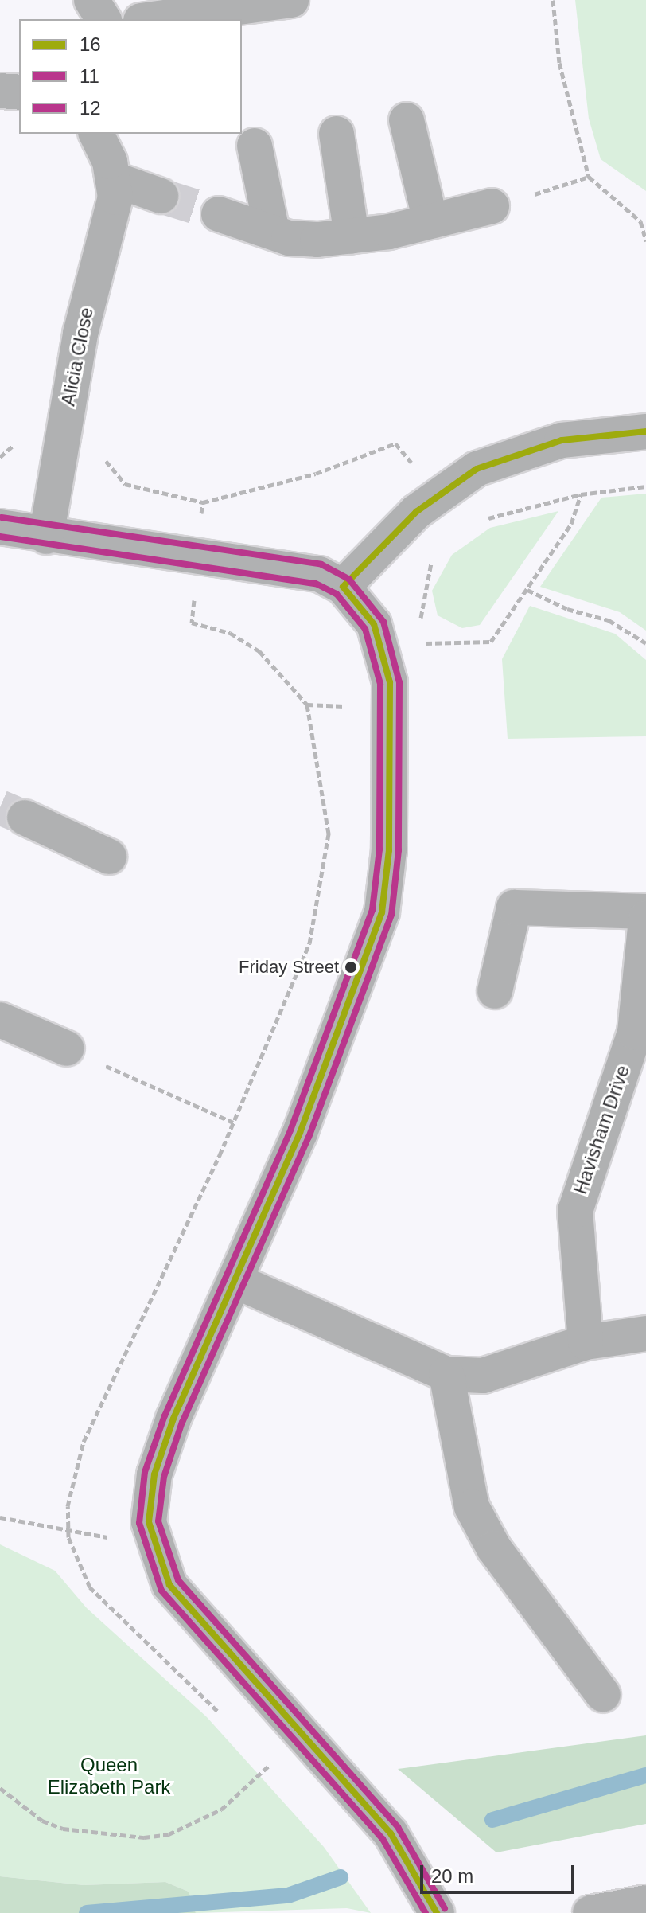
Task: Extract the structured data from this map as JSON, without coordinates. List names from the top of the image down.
{
  "streets": {
    "street": ["Alicia Close", "Havisham Drive"]
  },
  "parks": ["Queen Elizabeth Park"],
  "places": ["Friday Street"],
  "lines": ["transit line 16", "transit line 12", "transit line 11"],
  "legend": ["16", "11", "12"],
  "scale_bar": "20 m"
}
